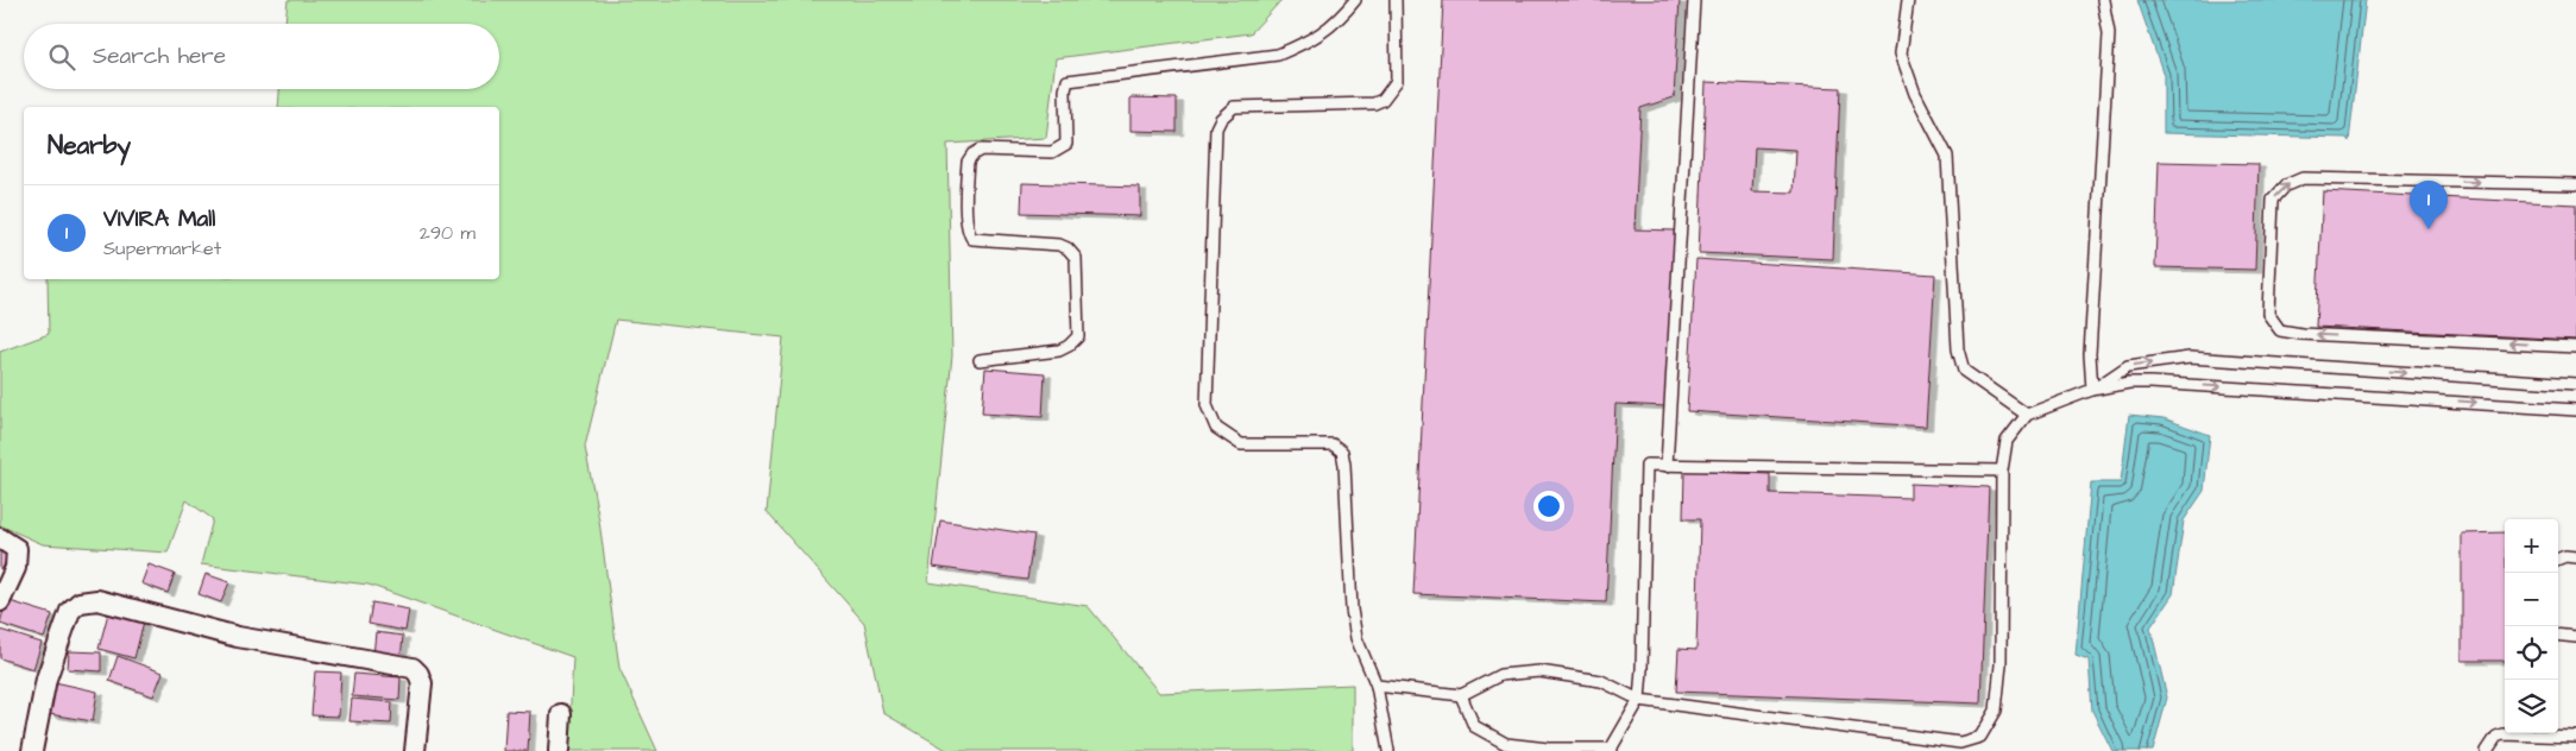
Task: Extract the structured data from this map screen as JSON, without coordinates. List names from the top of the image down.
{
  "page": {
    "search": "Search here",
    "heading": "Nearby",
    "pins": "1",
    "list": [
      {
        "mark": "1",
        "name": "VIVIRA Mall",
        "note": "Supermarket",
        "value": "290 m"
      }
    ],
    "map_buttons": ["+", "−"]
  }
}
